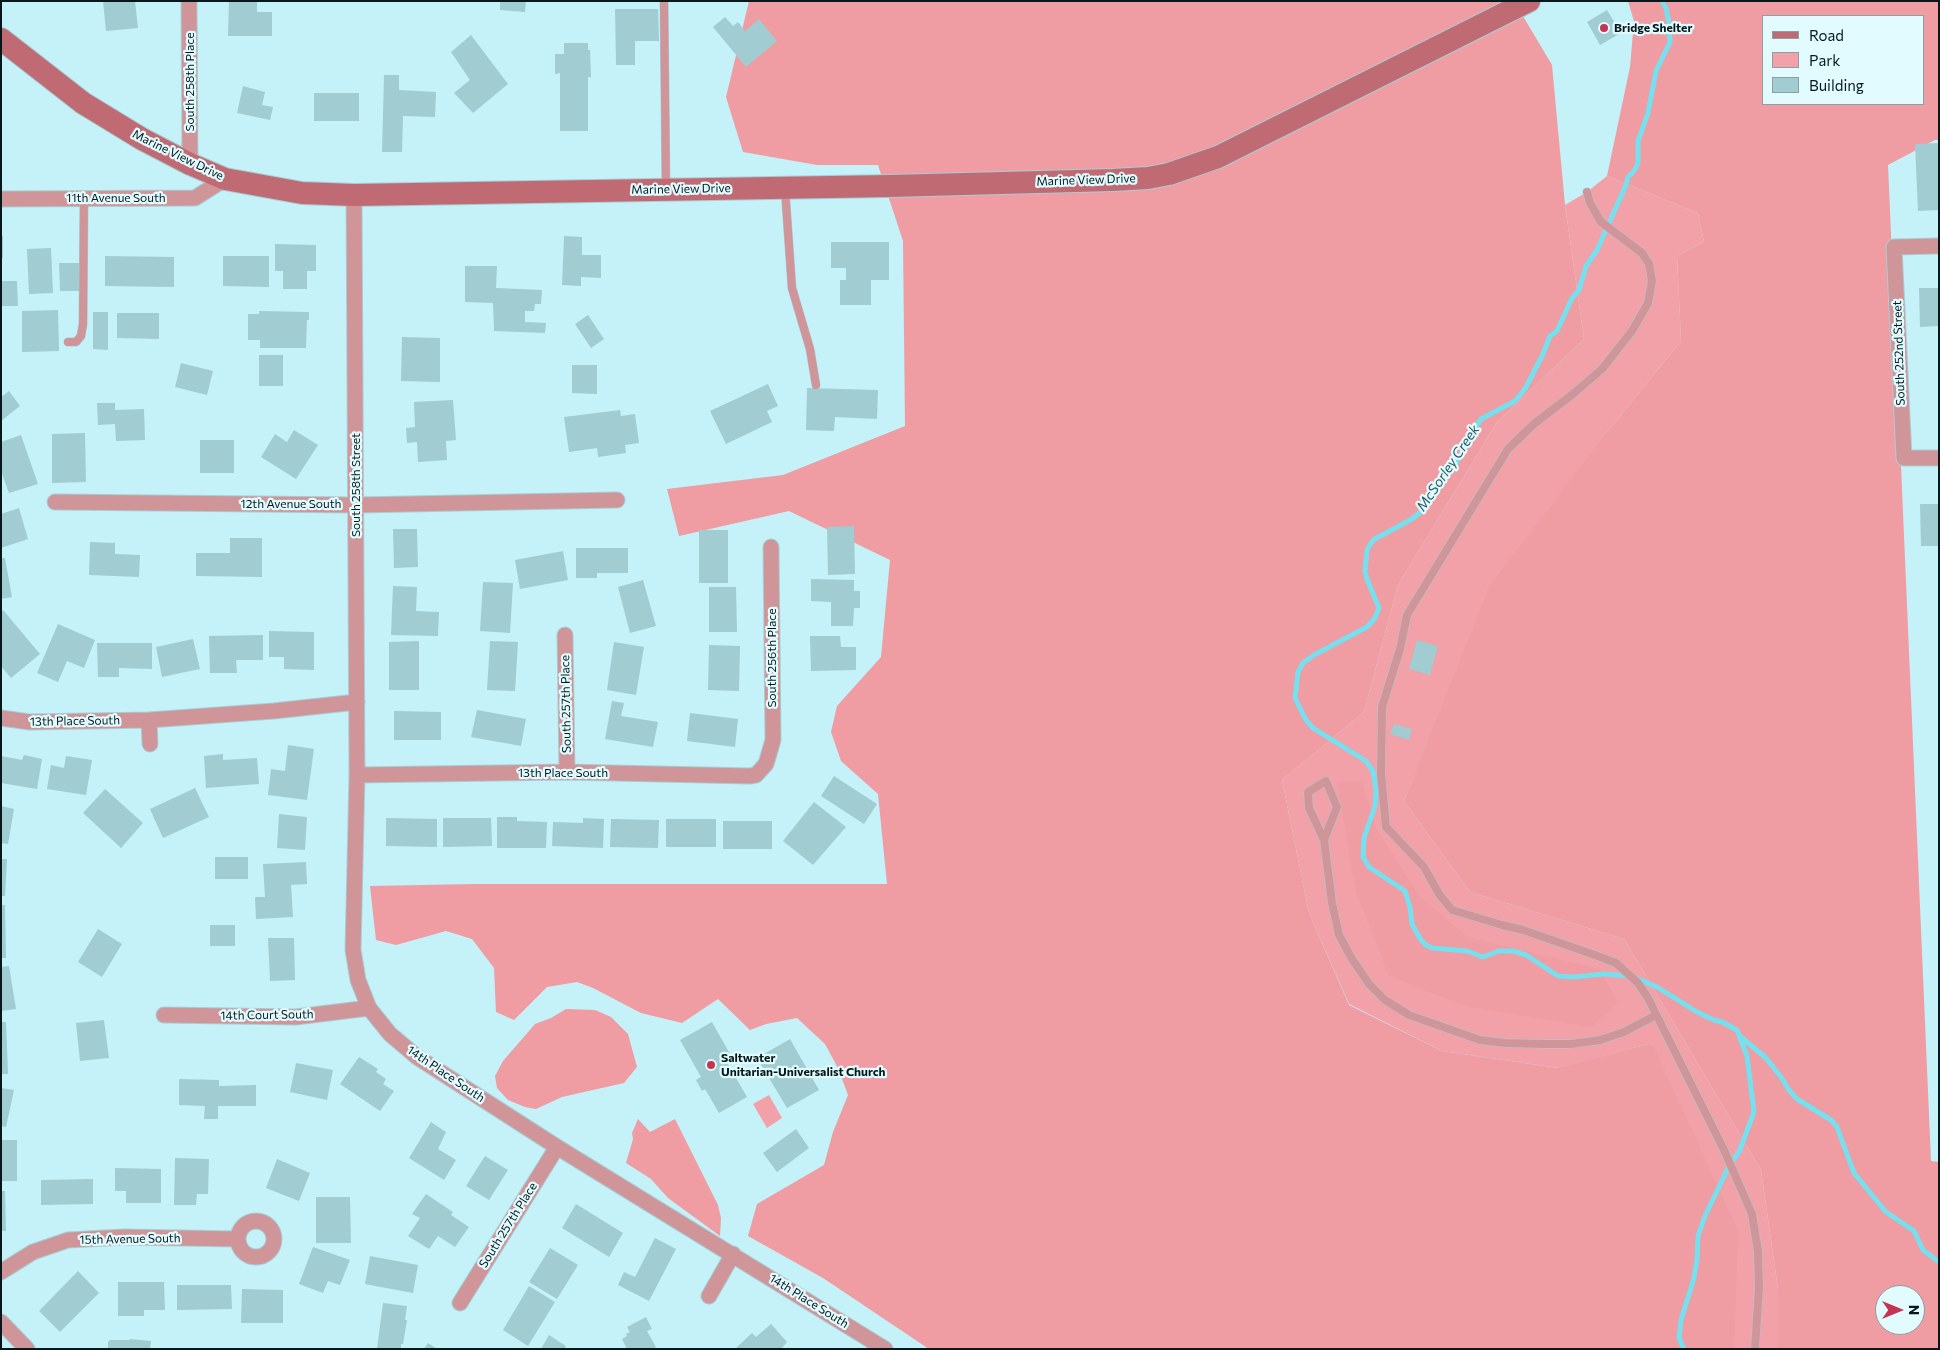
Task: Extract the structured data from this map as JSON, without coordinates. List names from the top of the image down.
{
  "streets": {
    "main road": ["Marine View Drive"],
    "street": [
      "South 258th Place",
      "11th Avenue South",
      "South 252nd Street",
      "South 258th Street",
      "12th Avenue South",
      "South 256th Place",
      "South 257th Place",
      "13th Place South",
      "14th Court South",
      "14th Place South",
      "15th Avenue South"
    ]
  },
  "crossings": [
    ["South 258th Place", "Marine View Drive"],
    ["Marine View Drive", "11th Avenue South"],
    ["Marine View Drive", "South 258th Street"],
    ["South 258th Street", "12th Avenue South"],
    ["South 258th Street", "13th Place South"],
    ["South 258th Street", "14th Place South"],
    ["South 256th Place", "13th Place South"],
    ["South 257th Place", "13th Place South"],
    ["South 257th Place", "14th Place South"],
    ["13th Place South", "14th Place South"],
    ["14th Court South", "14th Place South"]
  ],
  "water": ["McSorley Creek"],
  "places": ["Bridge Shelter", "Saltwater Unitarian-Universalist Church"],
  "legend": ["Road", "Park", "Building"],
  "north": "right"
}
